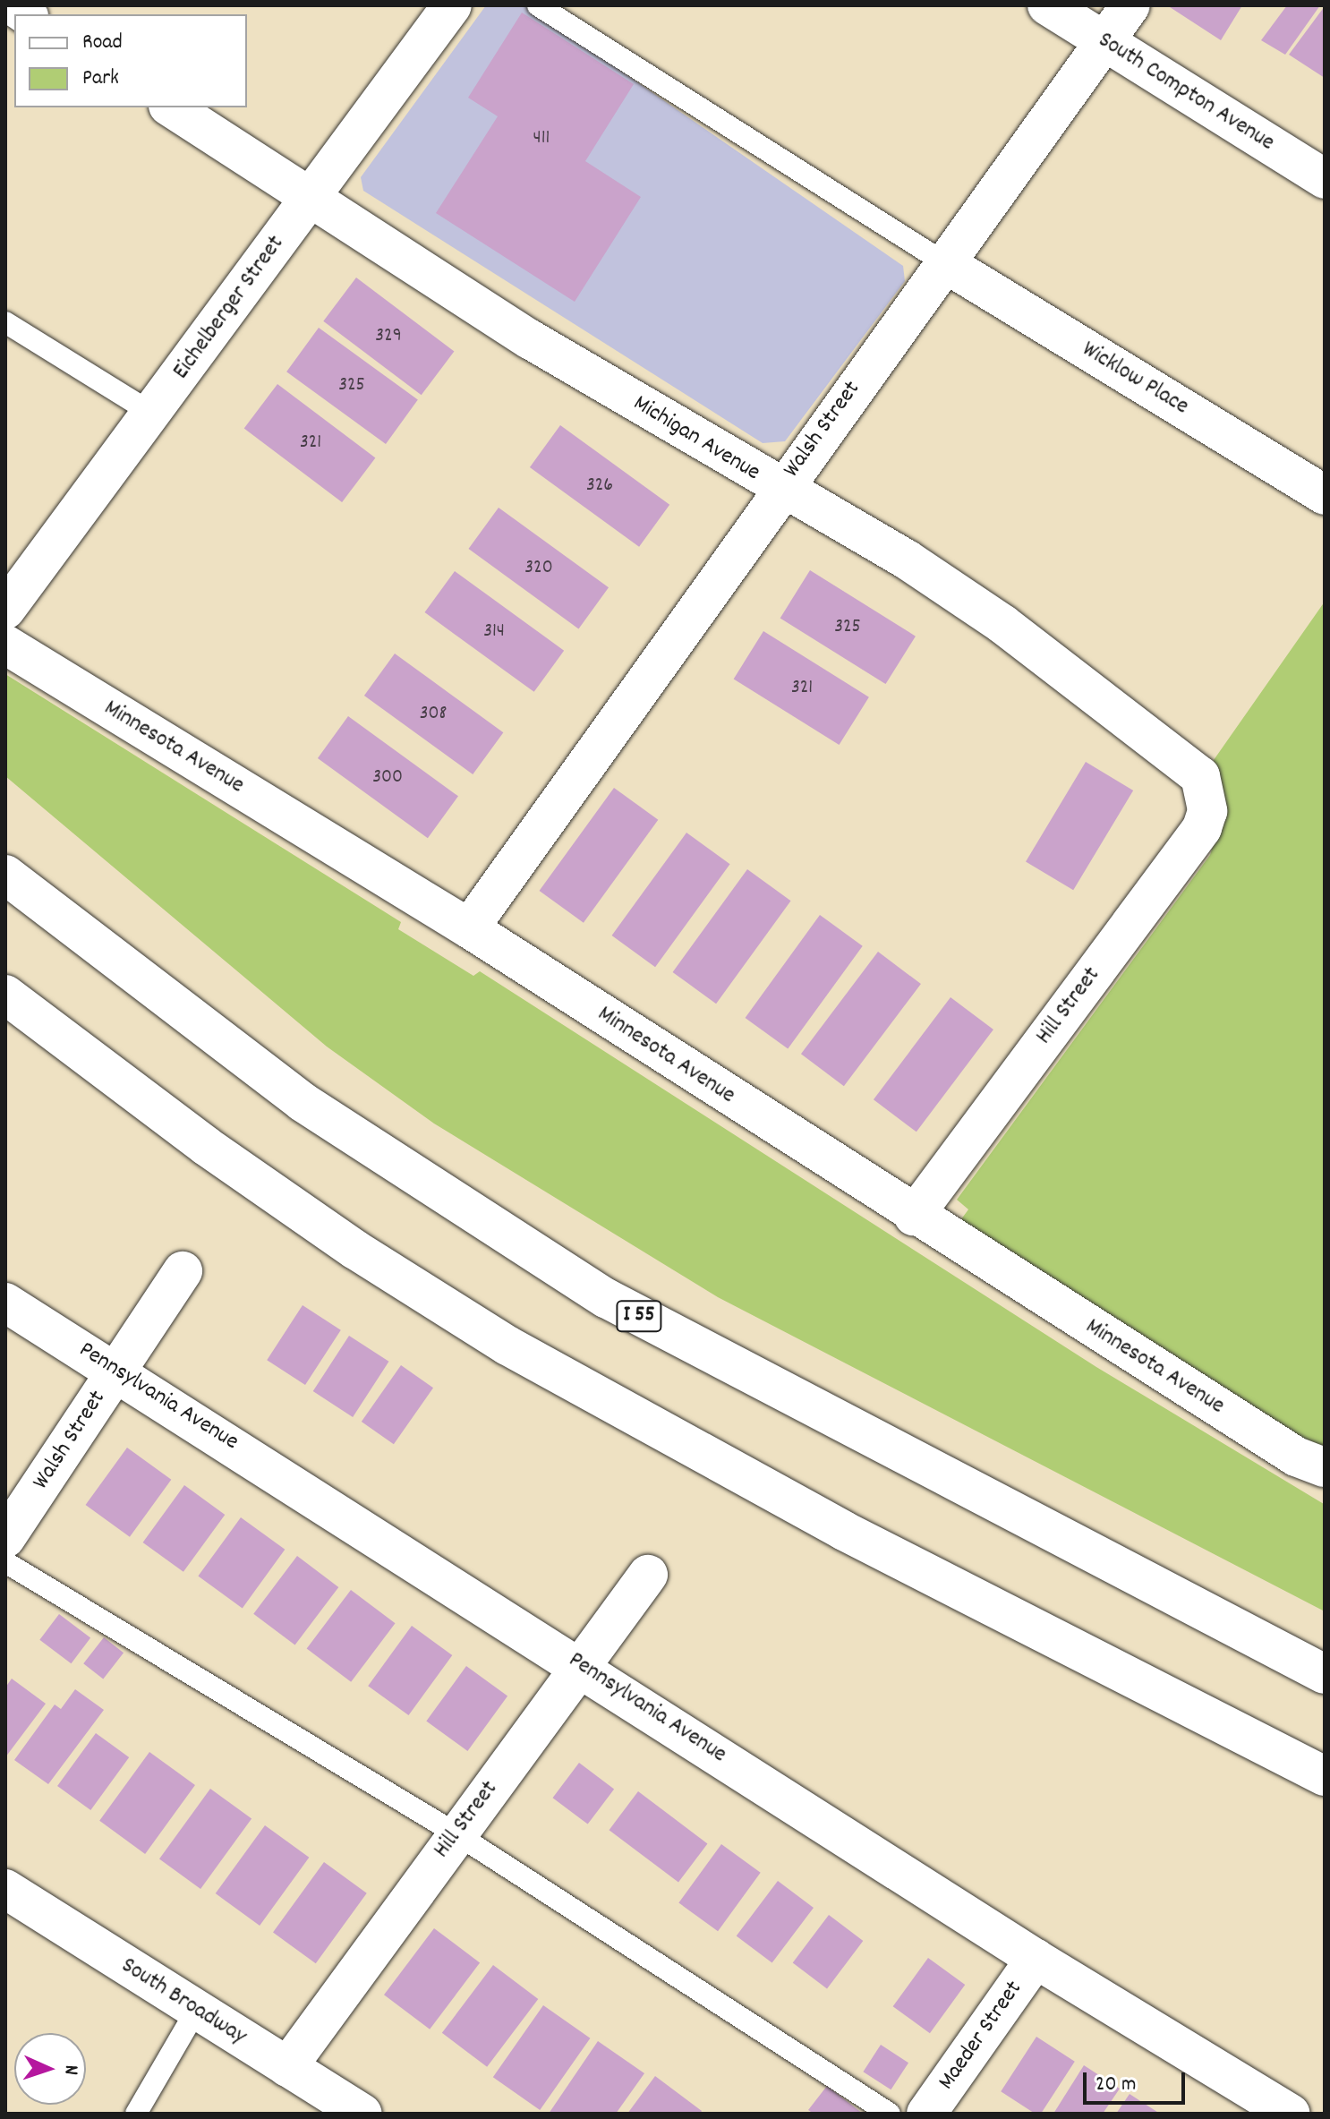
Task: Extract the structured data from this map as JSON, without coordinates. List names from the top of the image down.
{
  "streets": {
    "main road": [
      "South Compton Avenue",
      "Eichelberger Street",
      "Wicklow Place",
      "Walsh Street",
      "Michigan Avenue",
      "Minnesota Avenue",
      "Hill Street",
      "I 55",
      "Pennsylvania Avenue",
      "South Broadway",
      "Maeder Street"
    ]
  },
  "crossings": [
    ["South Compton Avenue", "Walsh Street"],
    ["Eichelberger Street", "Michigan Avenue"],
    ["Wicklow Place", "Walsh Street"],
    ["Walsh Street", "Michigan Avenue"],
    ["Walsh Street", "Minnesota Avenue"],
    ["Walsh Street", "Pennsylvania Avenue"],
    ["Michigan Avenue", "Hill Street"],
    ["Minnesota Avenue", "Hill Street"],
    ["Hill Street", "Pennsylvania Avenue"],
    ["Hill Street", "South Broadway"],
    ["Pennsylvania Avenue", "Maeder Street"]
  ],
  "house_numbers": [
    "411",
    "329",
    "325",
    "321",
    "326",
    "320",
    "325",
    "314",
    "321",
    "308",
    "300"
  ],
  "legend": ["Road", "Park"],
  "scale_bar": "20 m",
  "north": "right"
}
